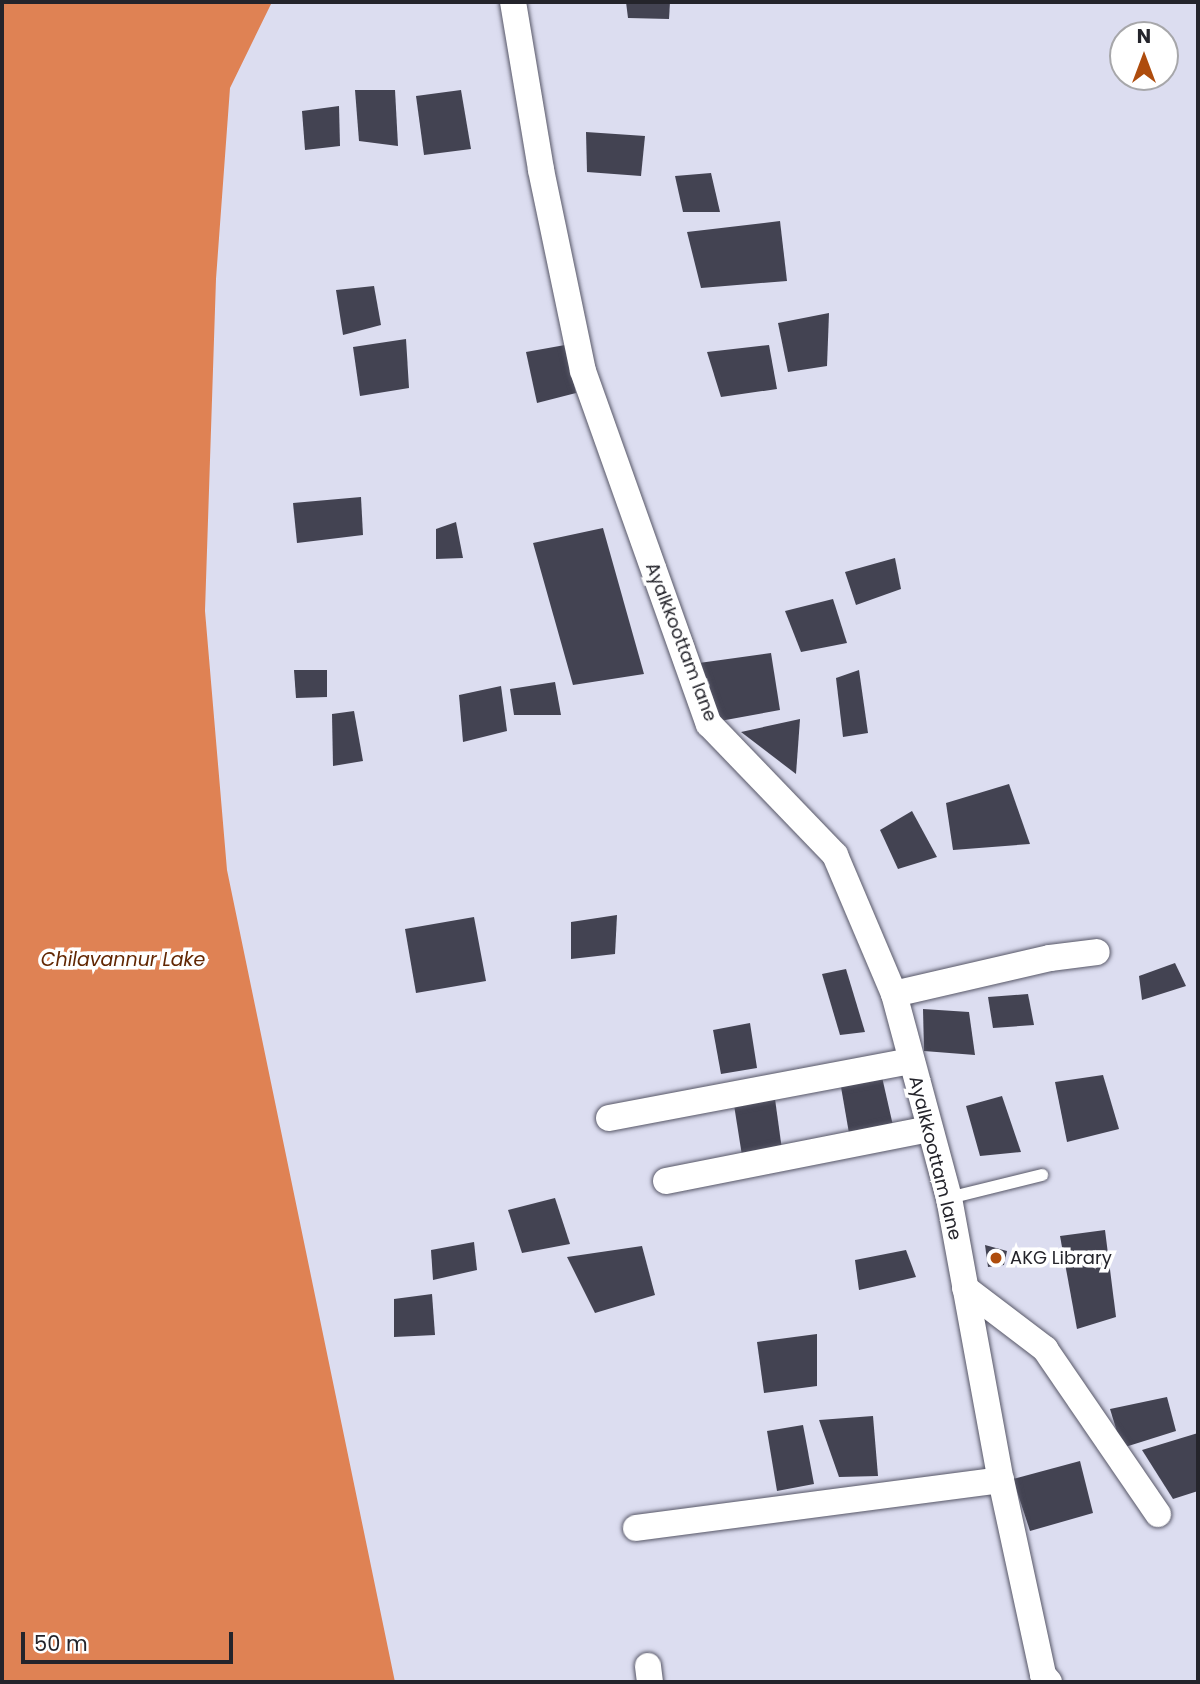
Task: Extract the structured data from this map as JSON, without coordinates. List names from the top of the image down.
{
  "streets": {
    "street": ["Ayalkkoottam lane"]
  },
  "water": ["Chilavannur Lake"],
  "places": ["AKG Library"],
  "scale_bar": "50 m",
  "north": "top"
}
